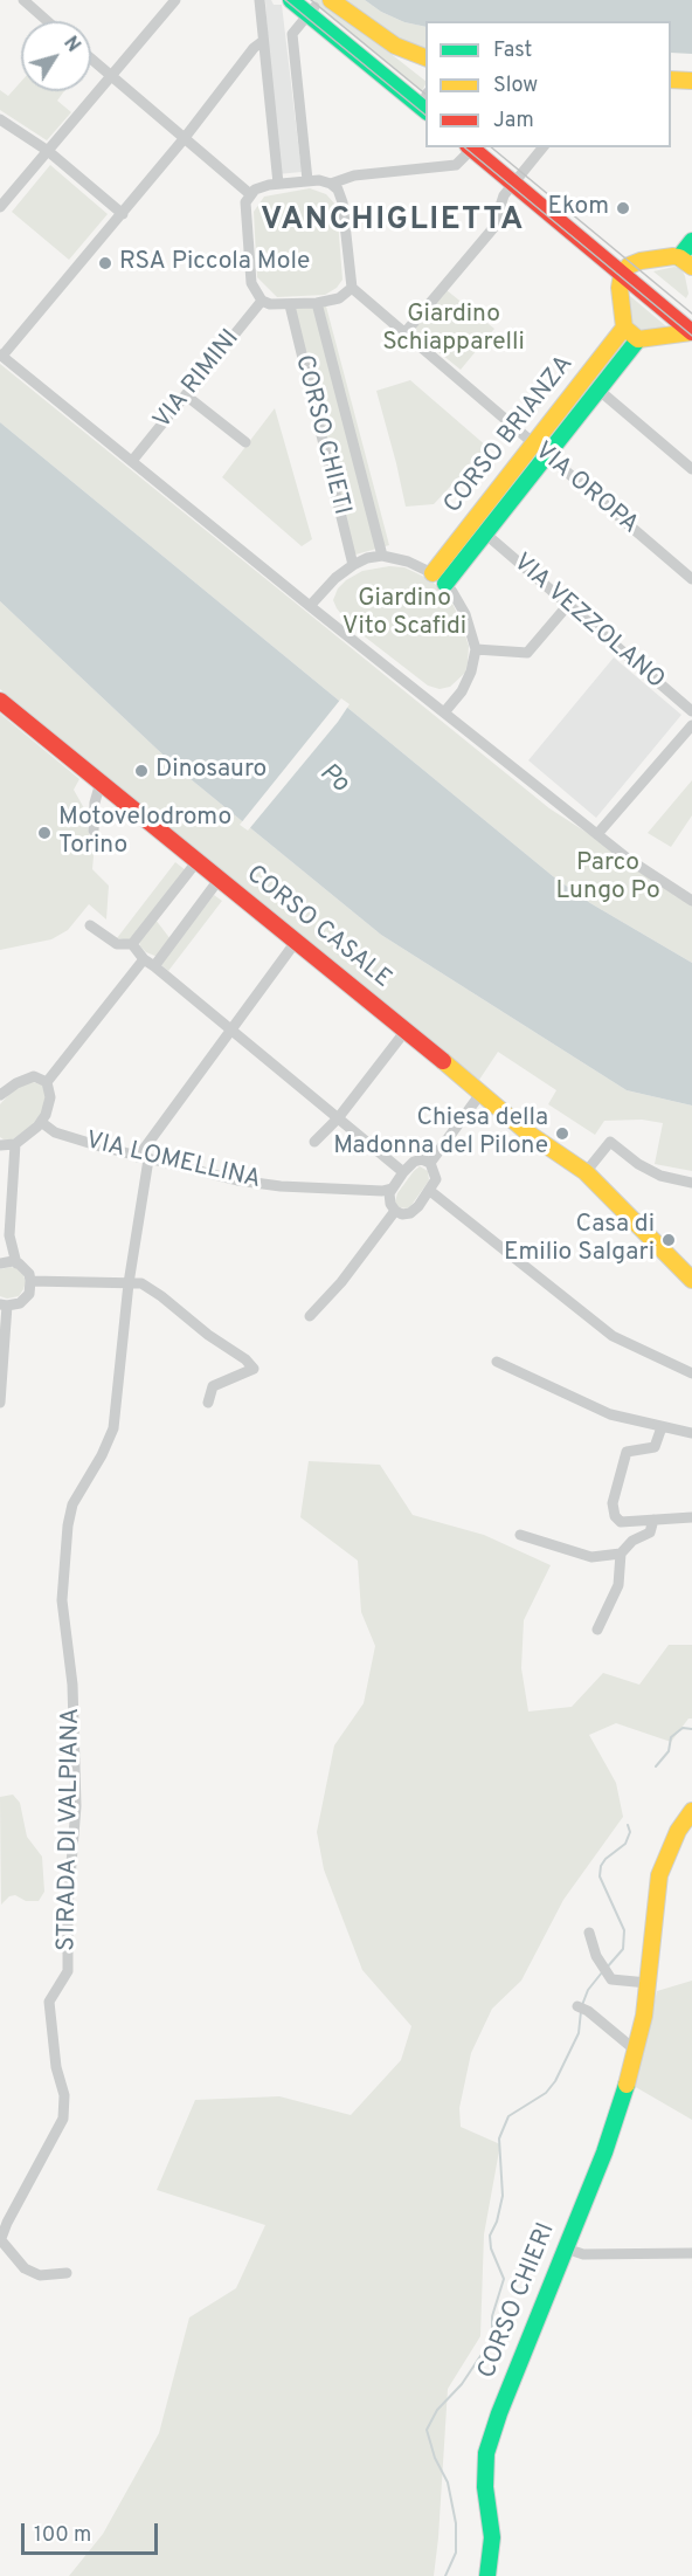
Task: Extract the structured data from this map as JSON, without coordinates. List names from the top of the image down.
{
  "streets": {
    "main road": ["CORSO BRIANZA", "CORSO CASALE", "CORSO CHIERI"],
    "street": [
      "VIA RIMINI",
      "CORSO CHIETI",
      "VIA OROPA",
      "VIA VEZZOLANO",
      "VIA LOMELLINA",
      "STRADA DI VALPIANA"
    ]
  },
  "crossings": [
    ["VIA RIMINI", "CORSO CHIETI"],
    ["VIA RIMINI", "VIA OROPA"],
    ["CORSO CHIETI", "VIA OROPA"],
    ["CORSO BRIANZA", "VIA OROPA"],
    ["CORSO BRIANZA", "VIA VEZZOLANO"],
    ["VIA LOMELLINA", "STRADA DI VALPIANA"]
  ],
  "districts": ["VANCHIGLIETTA"],
  "water": ["Po"],
  "parks": ["Giardino Schiapparelli", "Giardino Vito Scafidi", "Parco Lungo Po"],
  "places": [
    "Ekom",
    "RSA Piccola Mole",
    "Dinosauro",
    "Motovelodromo Torino",
    "Chiesa della Madonna del Pilone",
    "Casa di Emilio Salgari"
  ],
  "legend": ["Fast", "Slow", "Jam"],
  "scale_bar": "100 m",
  "north": "top right"
}
